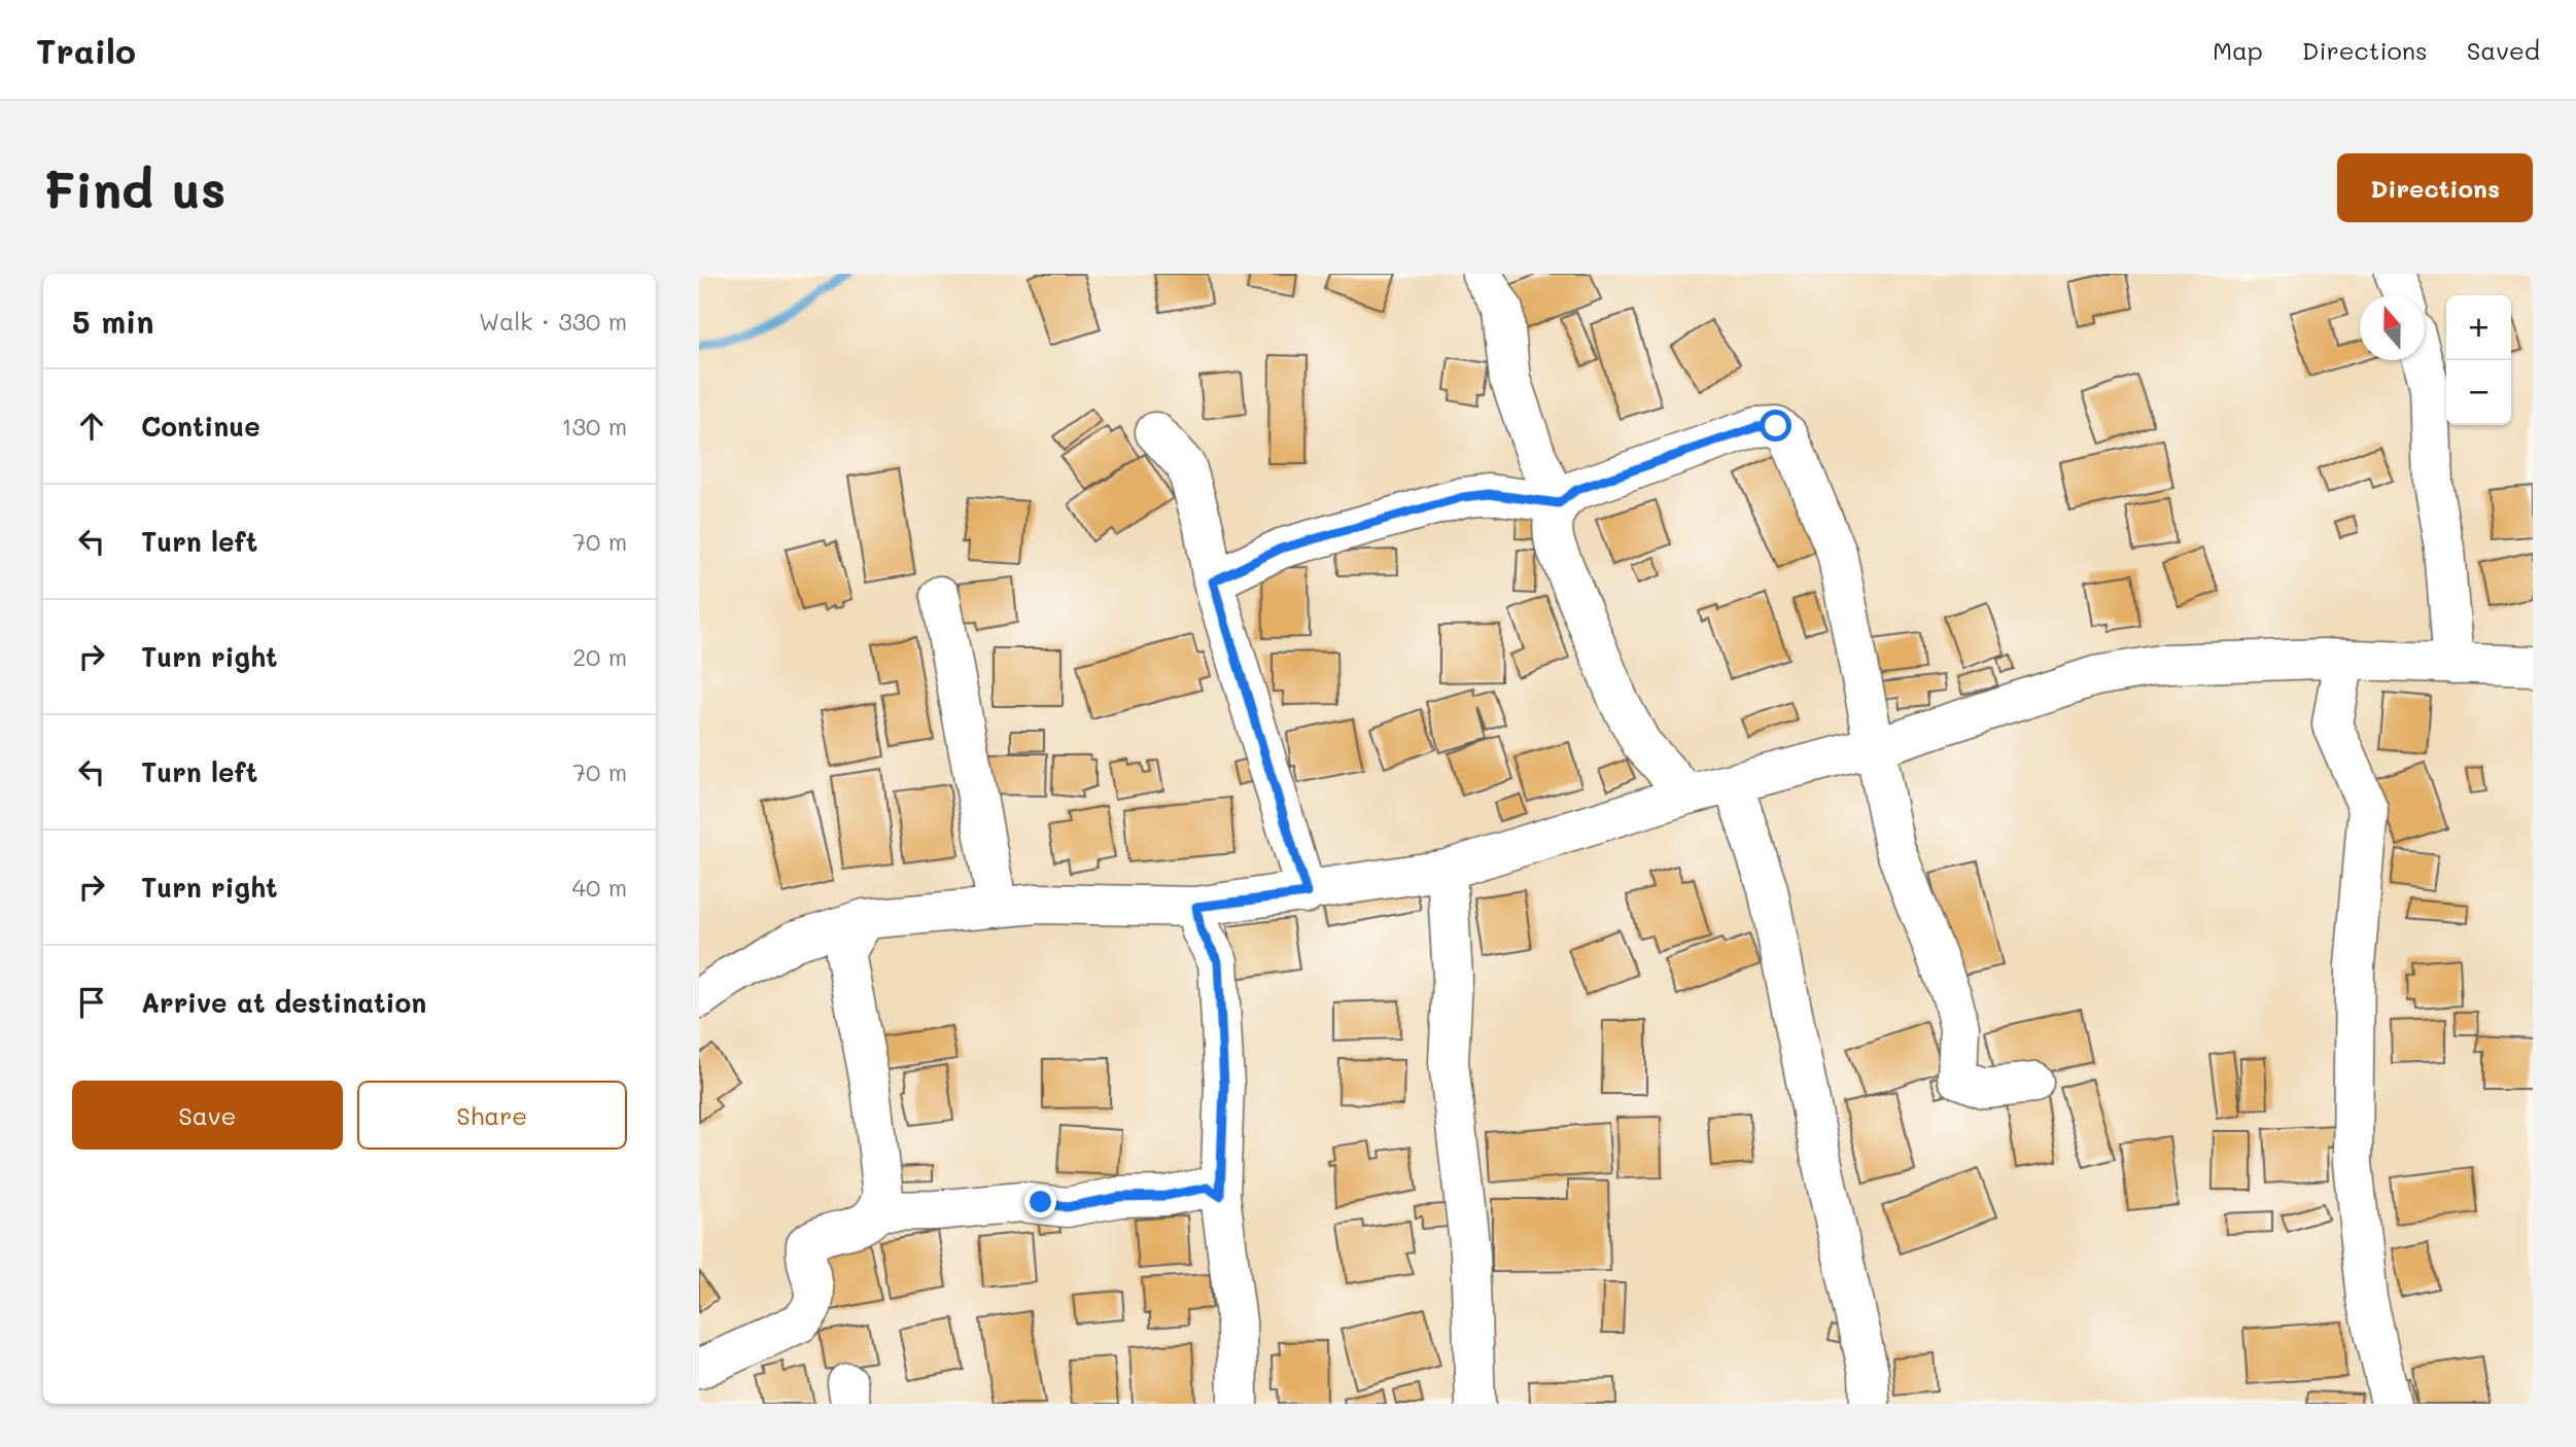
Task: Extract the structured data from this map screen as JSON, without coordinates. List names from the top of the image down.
{
  "north": "top",
  "page": {
    "header": "Trailo",
    "nav": ["Map", "Directions", "Saved"],
    "buttons": [
      "Directions",
      ["Save", "Share"]
    ],
    "title": "Find us",
    "heading": ["5 min", "Walk · 330 m"],
    "map_buttons": ["+", "−"],
    "list": [
      ["Continue", "130 m"],
      ["Turn left", "70 m"],
      ["Turn right", "20 m"],
      ["Turn left", "70 m"],
      ["Turn right", "40 m"],
      "Arrive at destination"
    ]
  }
}
